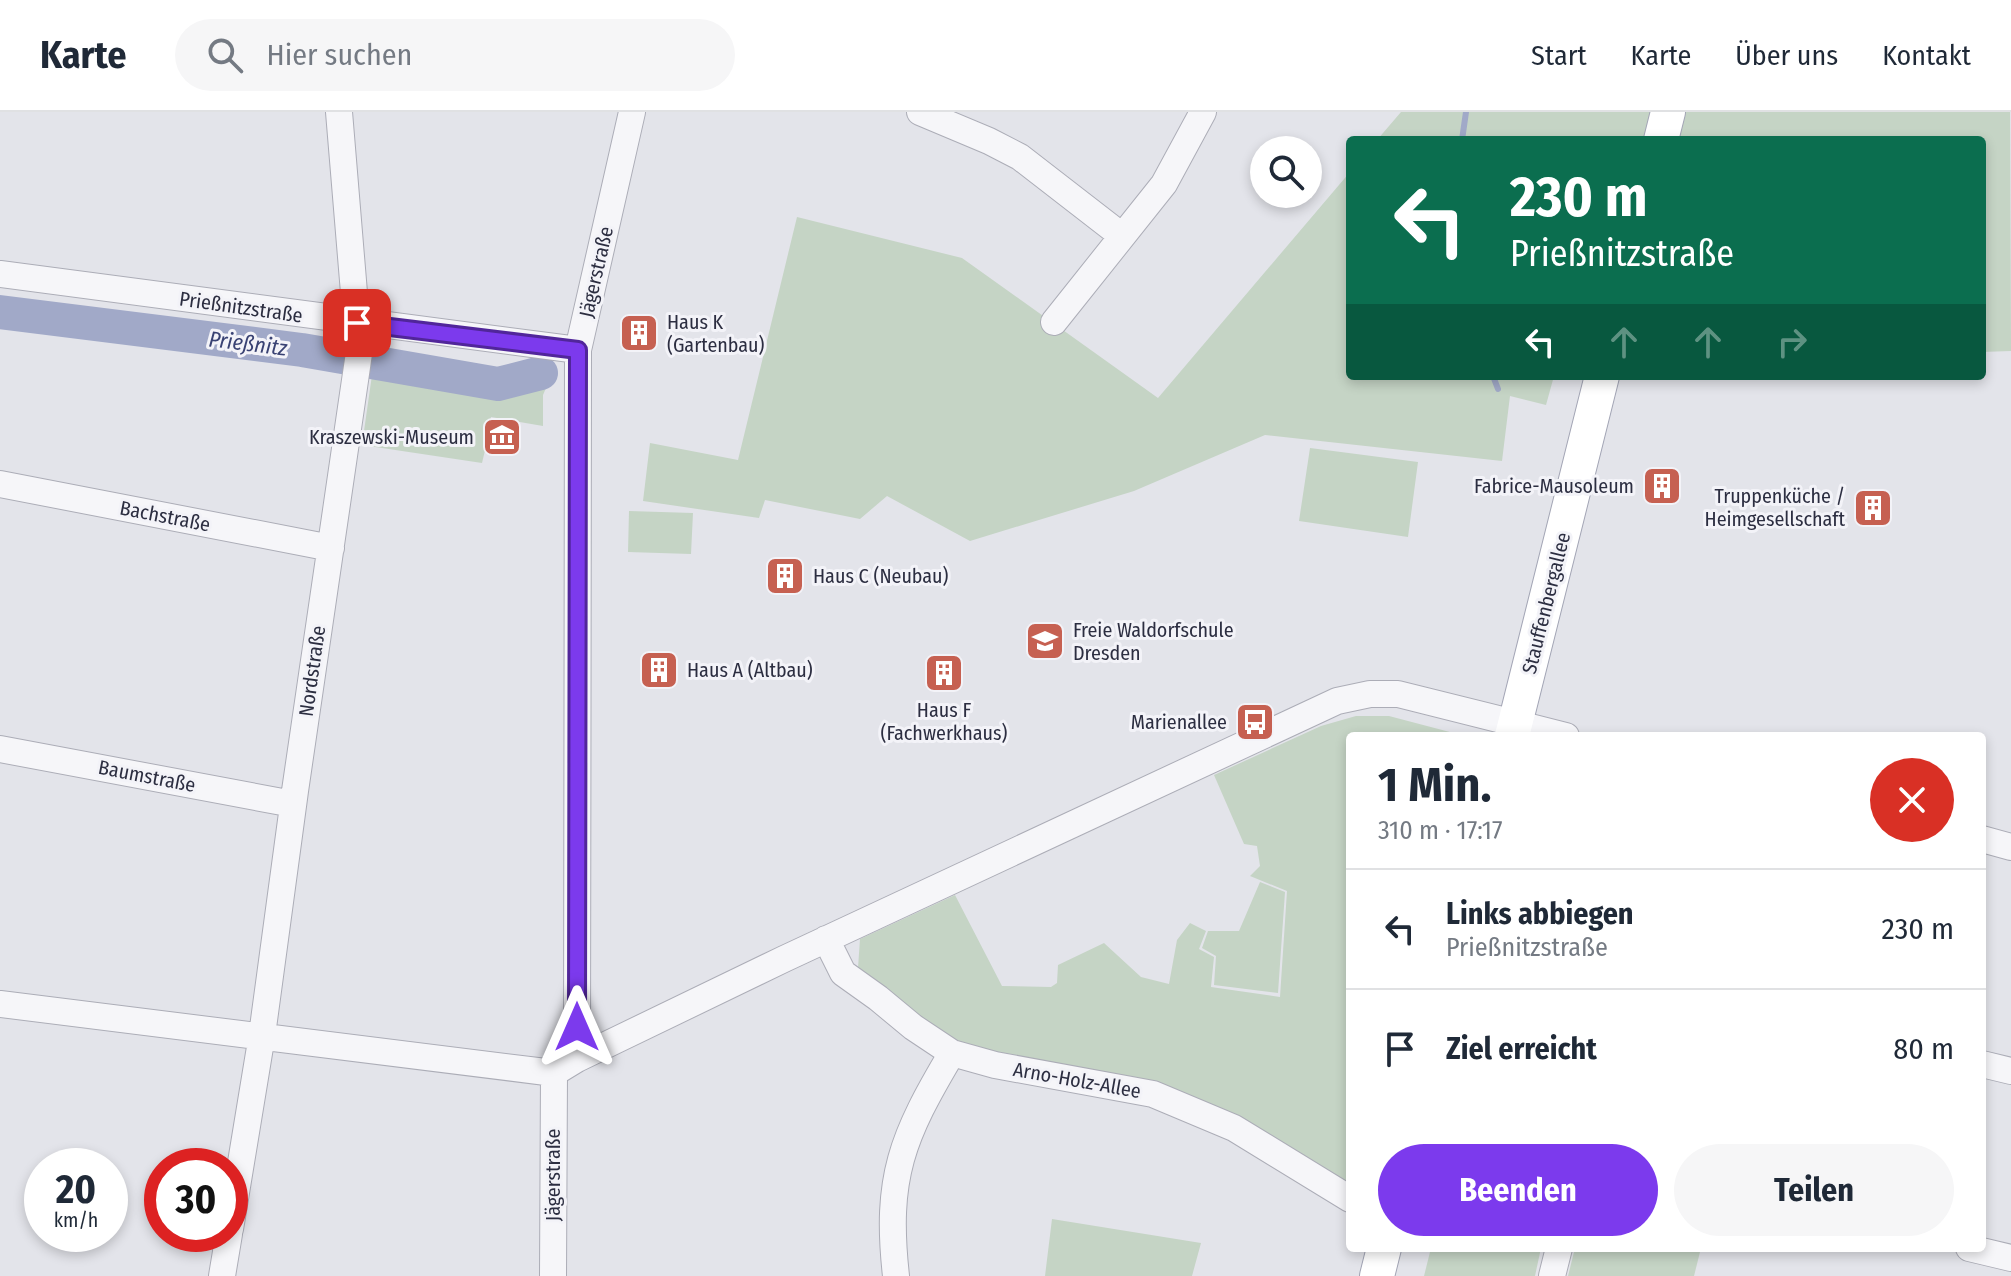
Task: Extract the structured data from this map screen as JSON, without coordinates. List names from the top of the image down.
{
  "streets": {
    "main road": ["Stauffenbergallee"],
    "street": [
      "Jägerstraße",
      "Prießnitzstraße",
      "Bachstraße",
      "Nordstraße",
      "Baumstraße",
      "Arno-Holz-Allee"
    ]
  },
  "crossings": [
    ["Jägerstraße", "Prießnitzstraße"],
    ["Prießnitzstraße", "Nordstraße"],
    ["Bachstraße", "Nordstraße"],
    ["Nordstraße", "Baumstraße"]
  ],
  "water": ["Prießnitz"],
  "places": {
    "building": [
      "Haus K (Gartenbau)",
      "Fabrice-Mausoleum",
      "Truppenküche / Heimgesellschaft",
      "Haus C (Neubau)",
      "Haus A (Altbau)",
      "Haus F (Fachwerkhaus)"
    ],
    "museum": ["Kraszewski-Museum"],
    "school or university": ["Freie Waldorfschule Dresden"],
    "bus stop": ["Marienallee"]
  },
  "page": {
    "header": "Karte",
    "search": "Hier suchen",
    "nav": [
      "Start",
      "Karte",
      "Über uns",
      "Kontakt"
    ],
    "turn": ["230 m", "Prießnitzstraße"],
    "heading": ["1 Min.", "310 m · 17:17"],
    "list": [
      {
        "name": "Links abbiegen",
        "note": "Prießnitzstraße",
        "value": "230 m"
      },
      {
        "name": "Ziel erreicht",
        "value": "80 m"
      }
    ],
    "buttons": ["Beenden", "Teilen"],
    "speed": "20 km/h",
    "limit": "30"
  }
}
